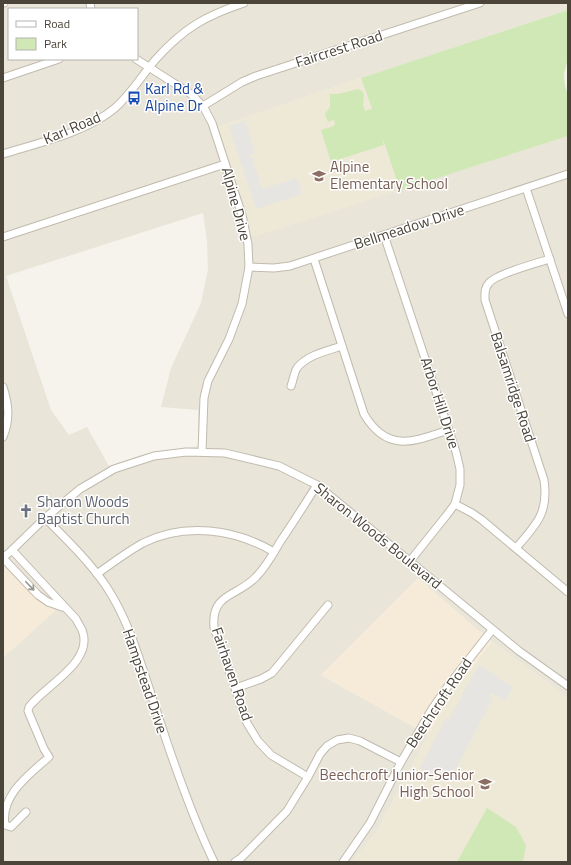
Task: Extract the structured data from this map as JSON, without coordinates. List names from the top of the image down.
{
  "streets": {
    "street": [
      "Faircrest Road",
      "Karl Road",
      "Alpine Drive",
      "Bellmeadow Drive",
      "Balsamridge Road",
      "Arbor Hill Drive",
      "Sharon Woods Boulevard",
      "Fairhaven Road",
      "Hampstead Drive",
      "Beechcroft Road"
    ]
  },
  "crossings": [
    ["Faircrest Road", "Alpine Drive"],
    ["Karl Road", "Alpine Drive"],
    ["Alpine Drive", "Bellmeadow Drive"],
    ["Alpine Drive", "Sharon Woods Boulevard"],
    ["Bellmeadow Drive", "Arbor Hill Drive"],
    ["Arbor Hill Drive", "Sharon Woods Boulevard"],
    ["Sharon Woods Boulevard", "Fairhaven Road"],
    ["Sharon Woods Boulevard", "Hampstead Drive"],
    ["Sharon Woods Boulevard", "Beechcroft Road"]
  ],
  "places": {
    "bus stop": ["Karl Rd & Alpine Dr"],
    "school or university": ["Alpine Elementary School", "Beechcroft Junior-Senior High School"],
    "church": ["Sharon Woods Baptist Church"]
  },
  "legend": ["Road", "Park"]
}
